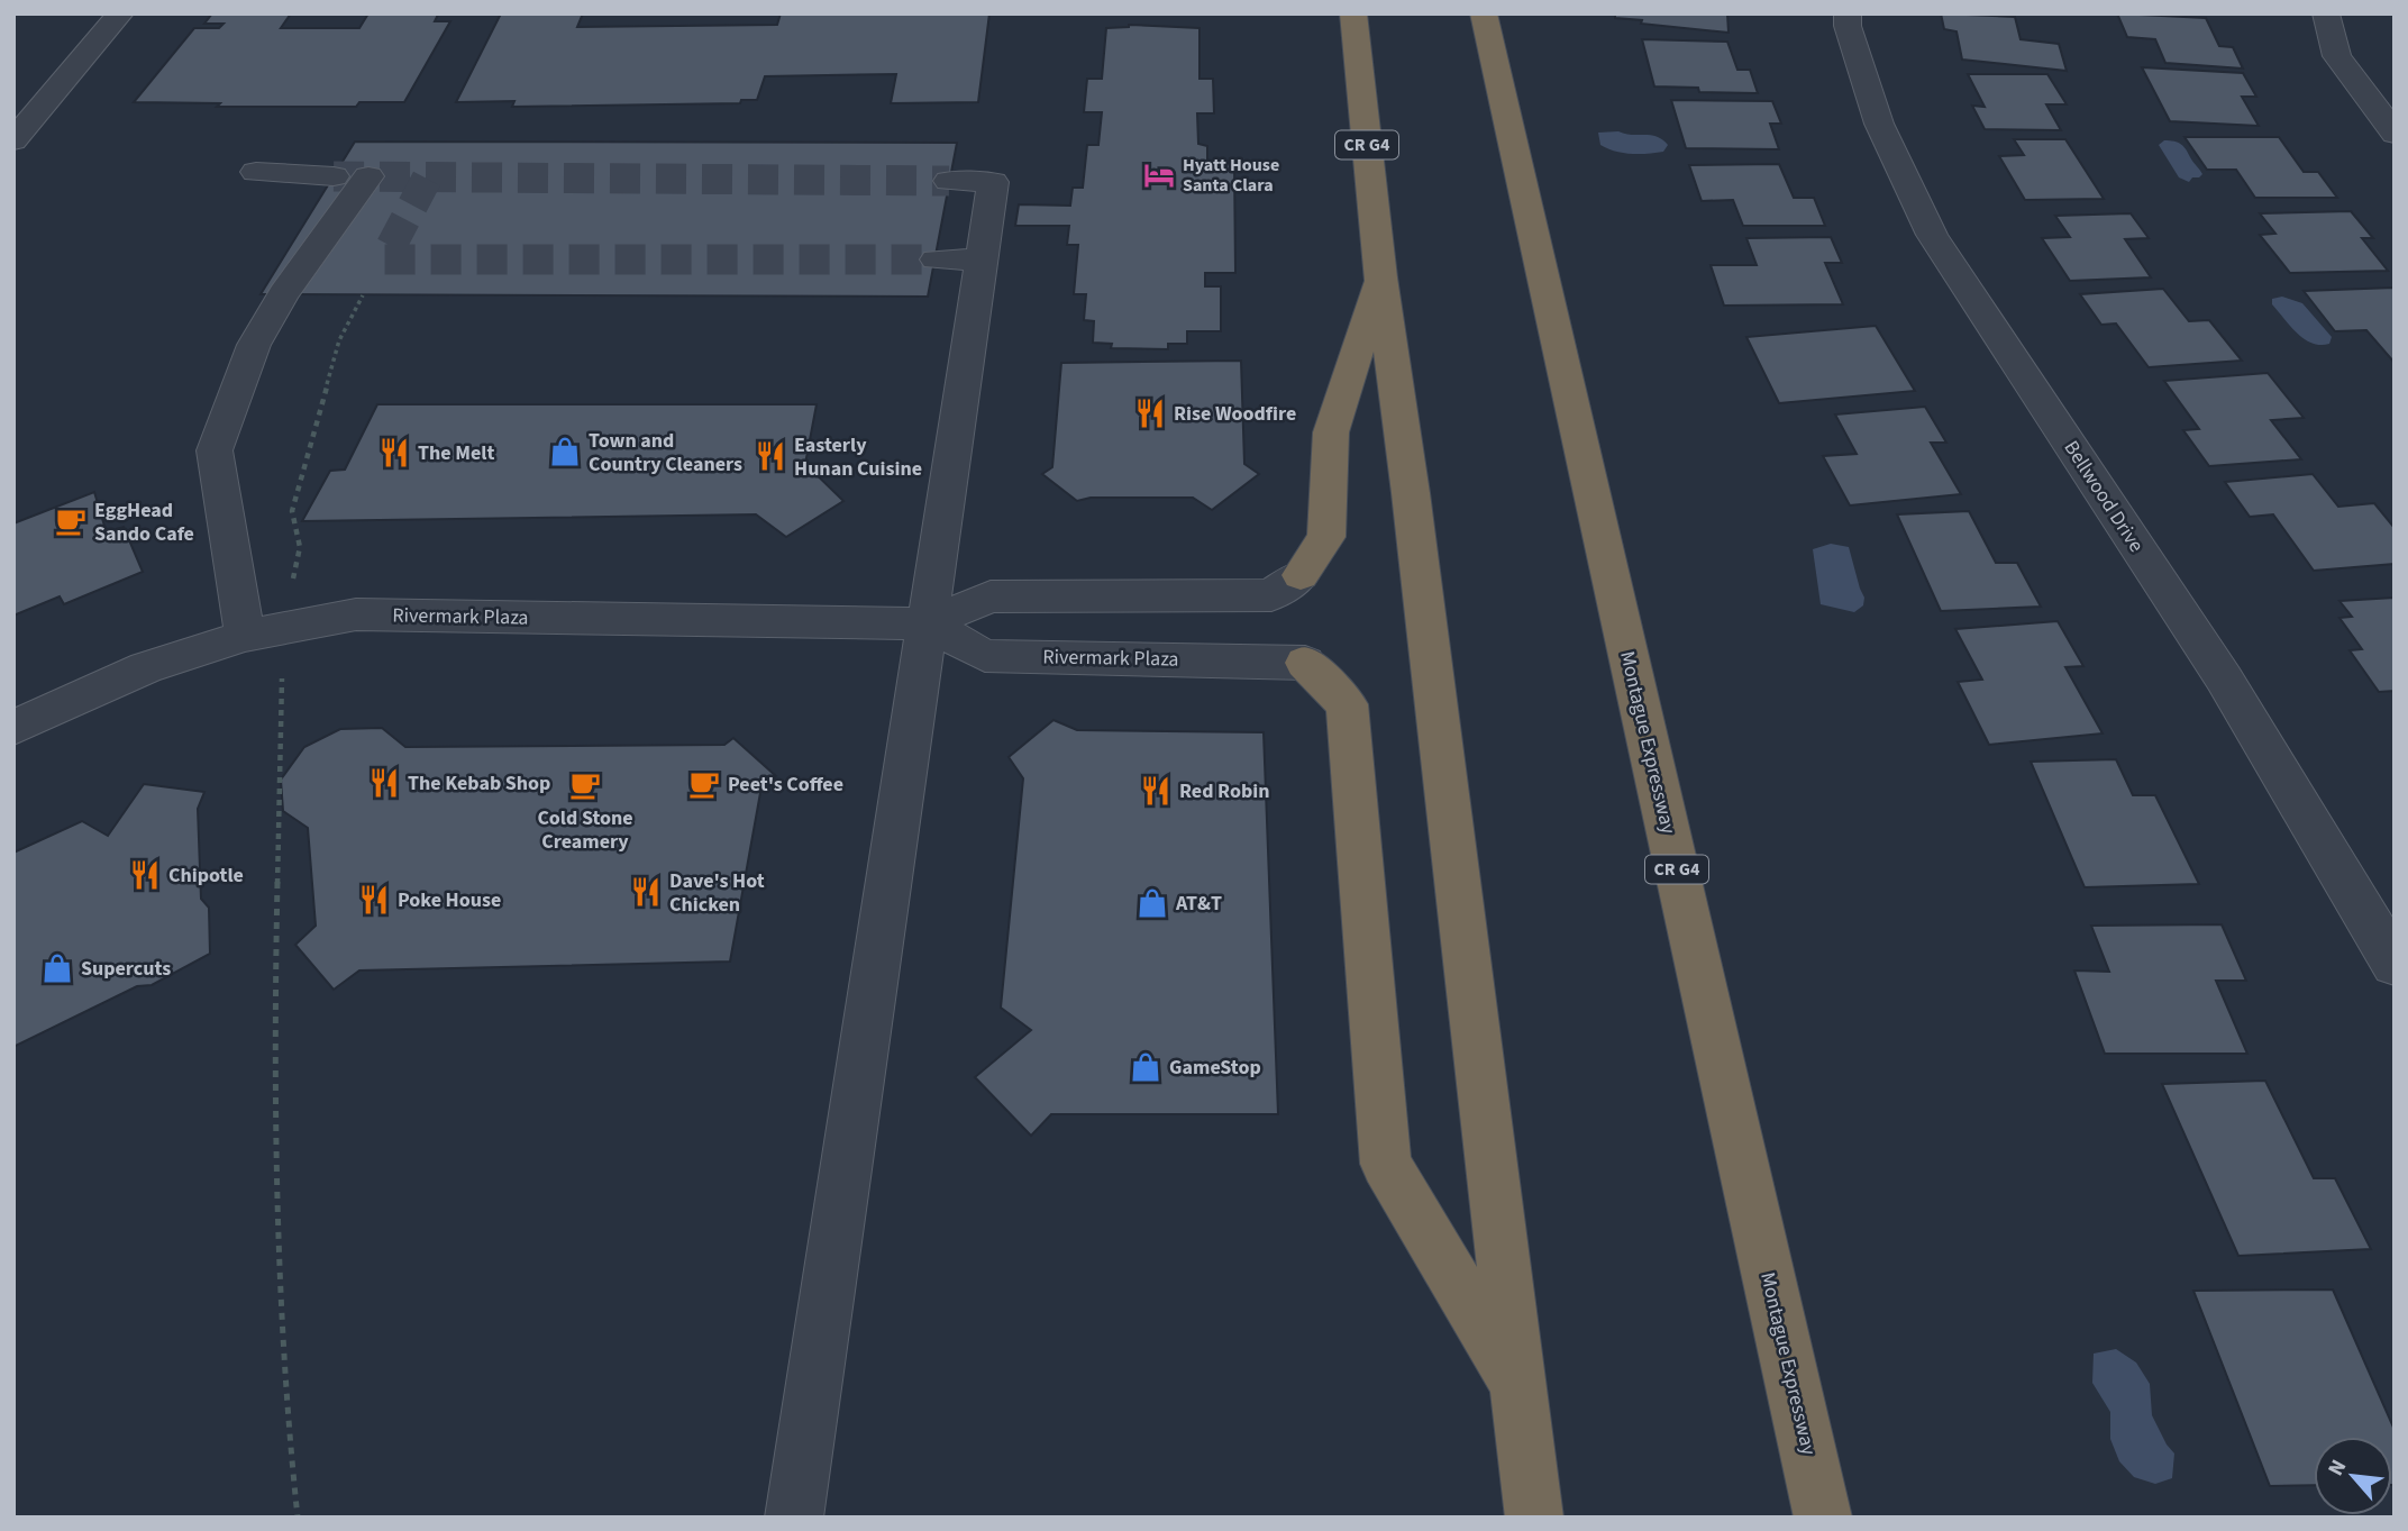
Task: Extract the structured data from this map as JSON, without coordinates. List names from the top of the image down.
{
  "streets": {
    "highway": ["CR G4", "Montague Expressway"],
    "street": ["Bellwood Drive", "Rivermark Plaza"]
  },
  "places": {
    "hotel": ["Hyatt House Santa Clara"],
    "restaurant": [
      "Rise Woodfire",
      "The Melt",
      "Easterly Hunan Cuisine",
      "The Kebab Shop",
      "Red Robin",
      "Chipotle",
      "Dave's Hot Chicken",
      "Poke House"
    ],
    "shop": [
      "Town and Country Cleaners",
      "AT&T",
      "Supercuts",
      "GameStop"
    ],
    "cafe": ["EggHead Sando Cafe", "Peet's Coffee", "Cold Stone Creamery"]
  },
  "north": "top left"
}
